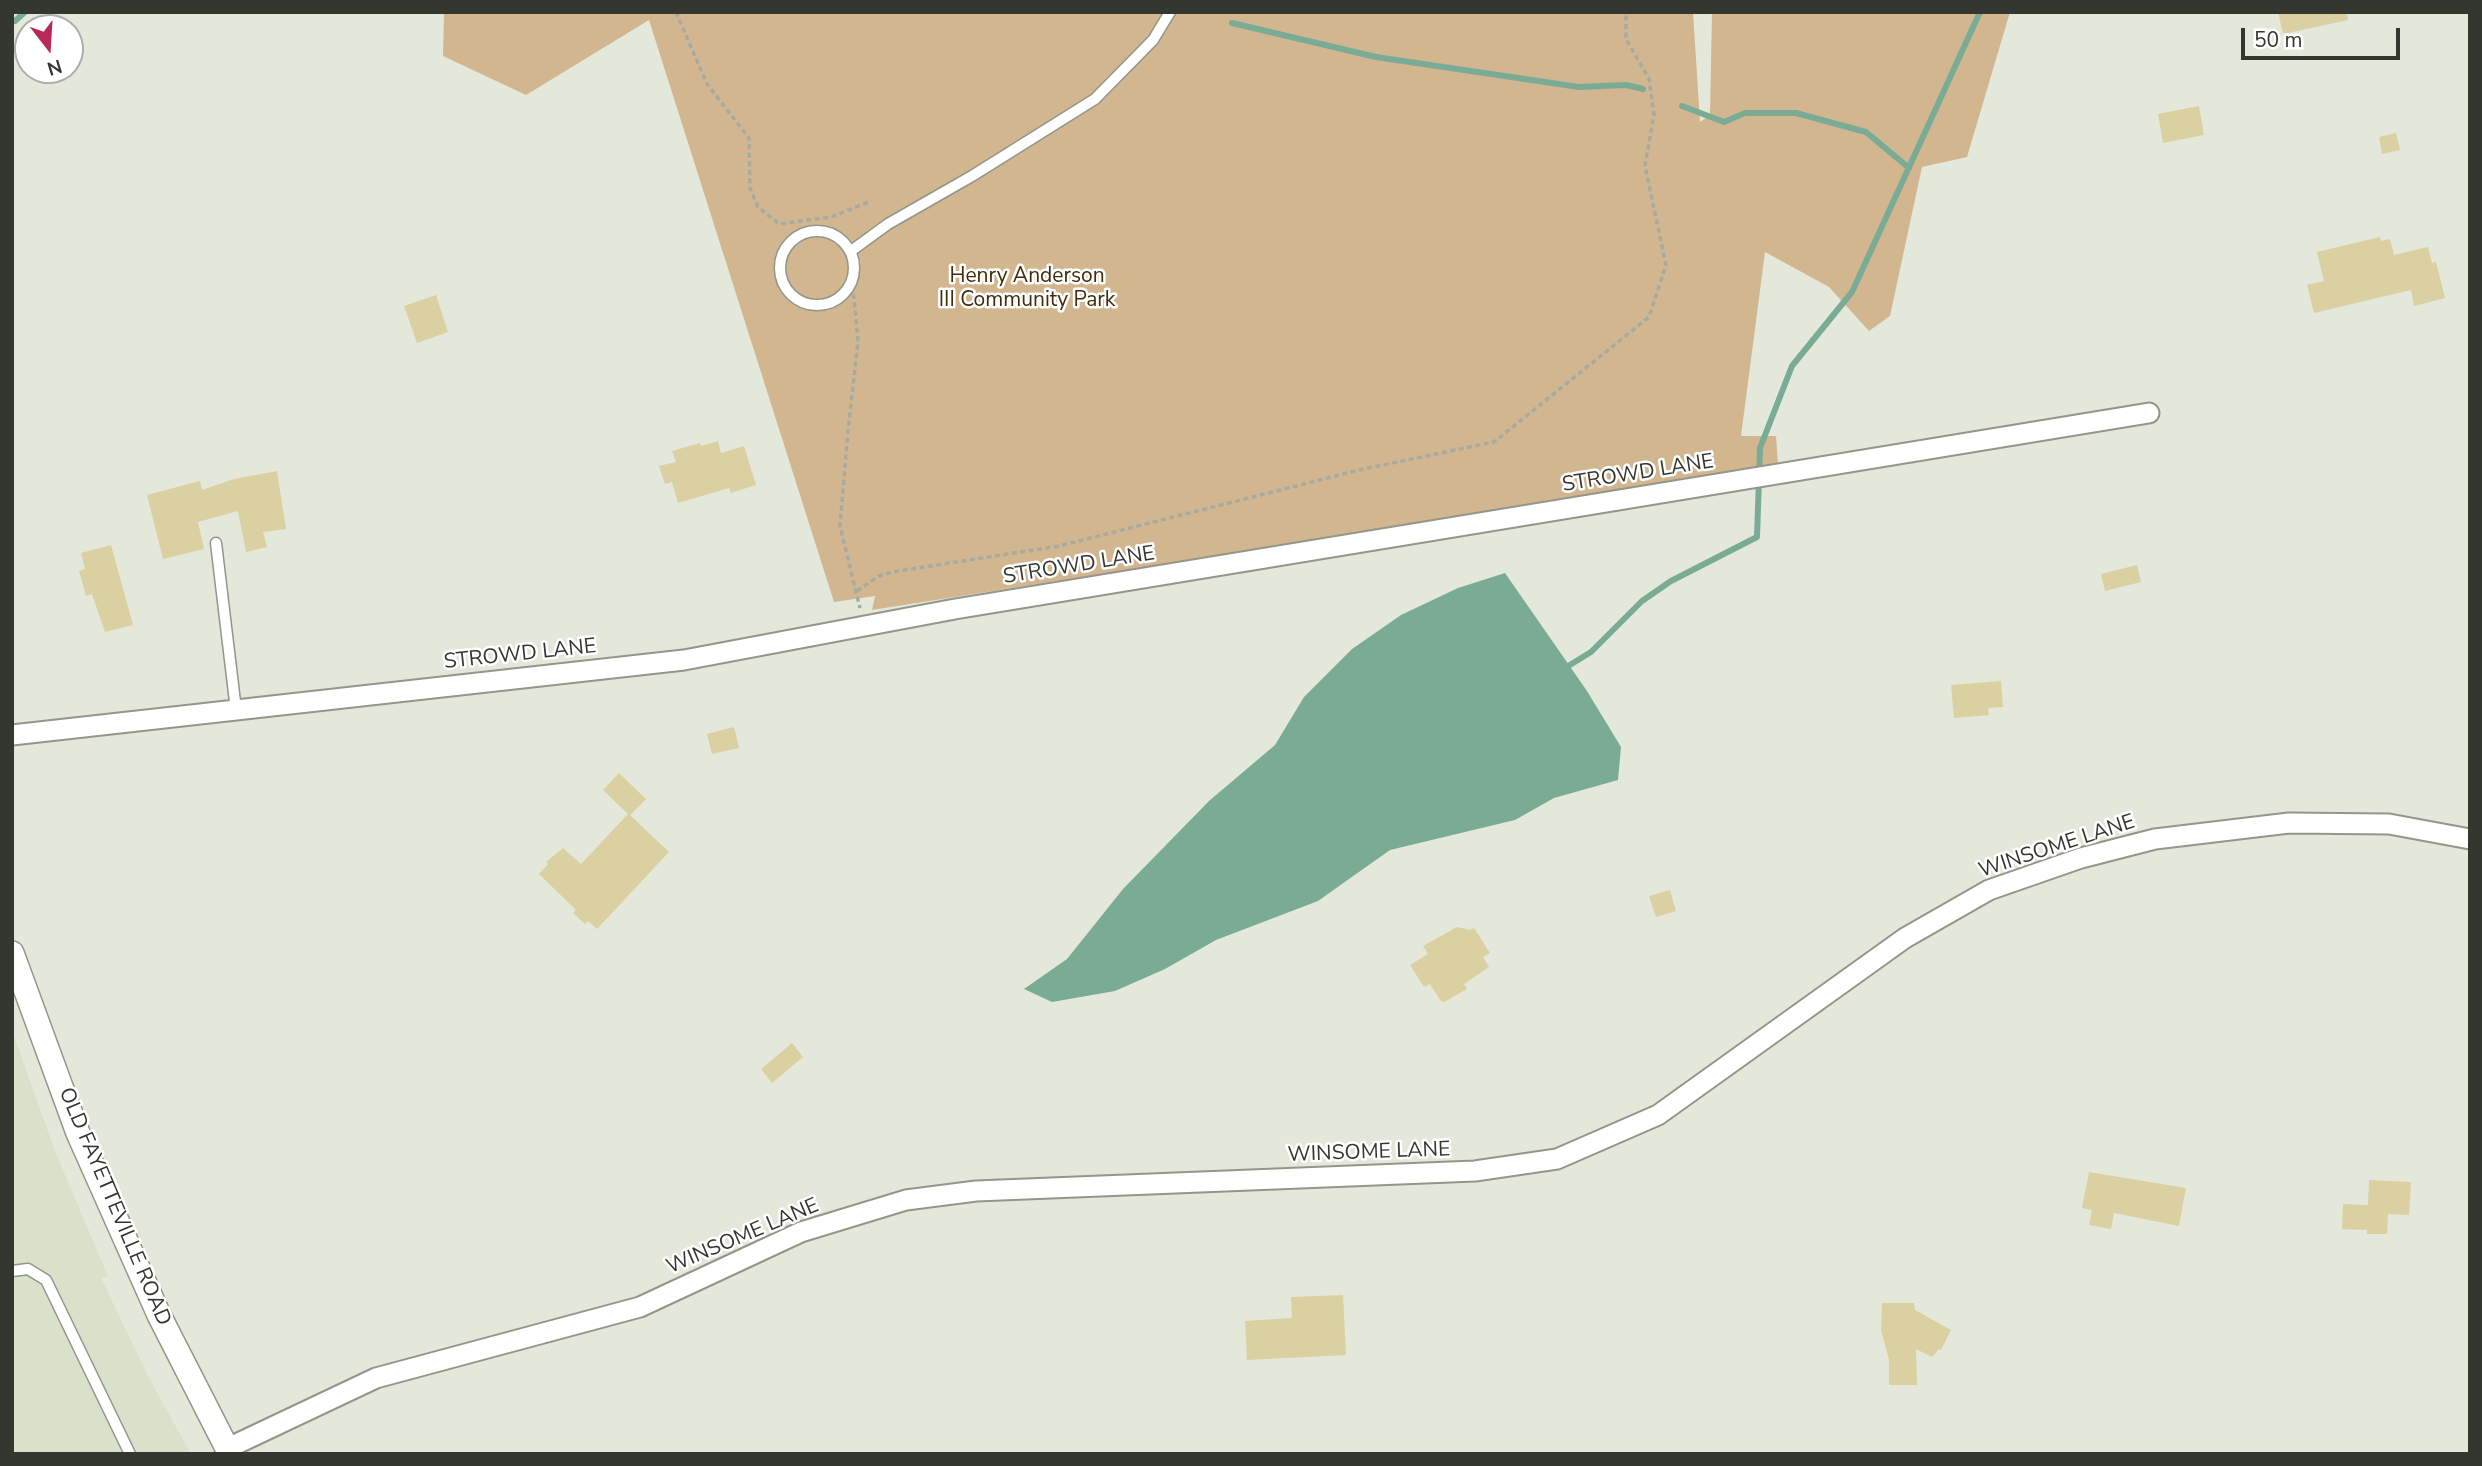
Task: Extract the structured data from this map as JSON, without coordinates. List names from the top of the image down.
{
  "streets": {
    "street": ["STROWD LANE", "WINSOME LANE", "OLD FAYETTEVILLE ROAD"]
  },
  "crossings": [
    ["WINSOME LANE", "OLD FAYETTEVILLE ROAD"]
  ],
  "parks": ["Henry Anderson III Community Park"],
  "scale_bar": "50 m",
  "north": "bottom"
}
